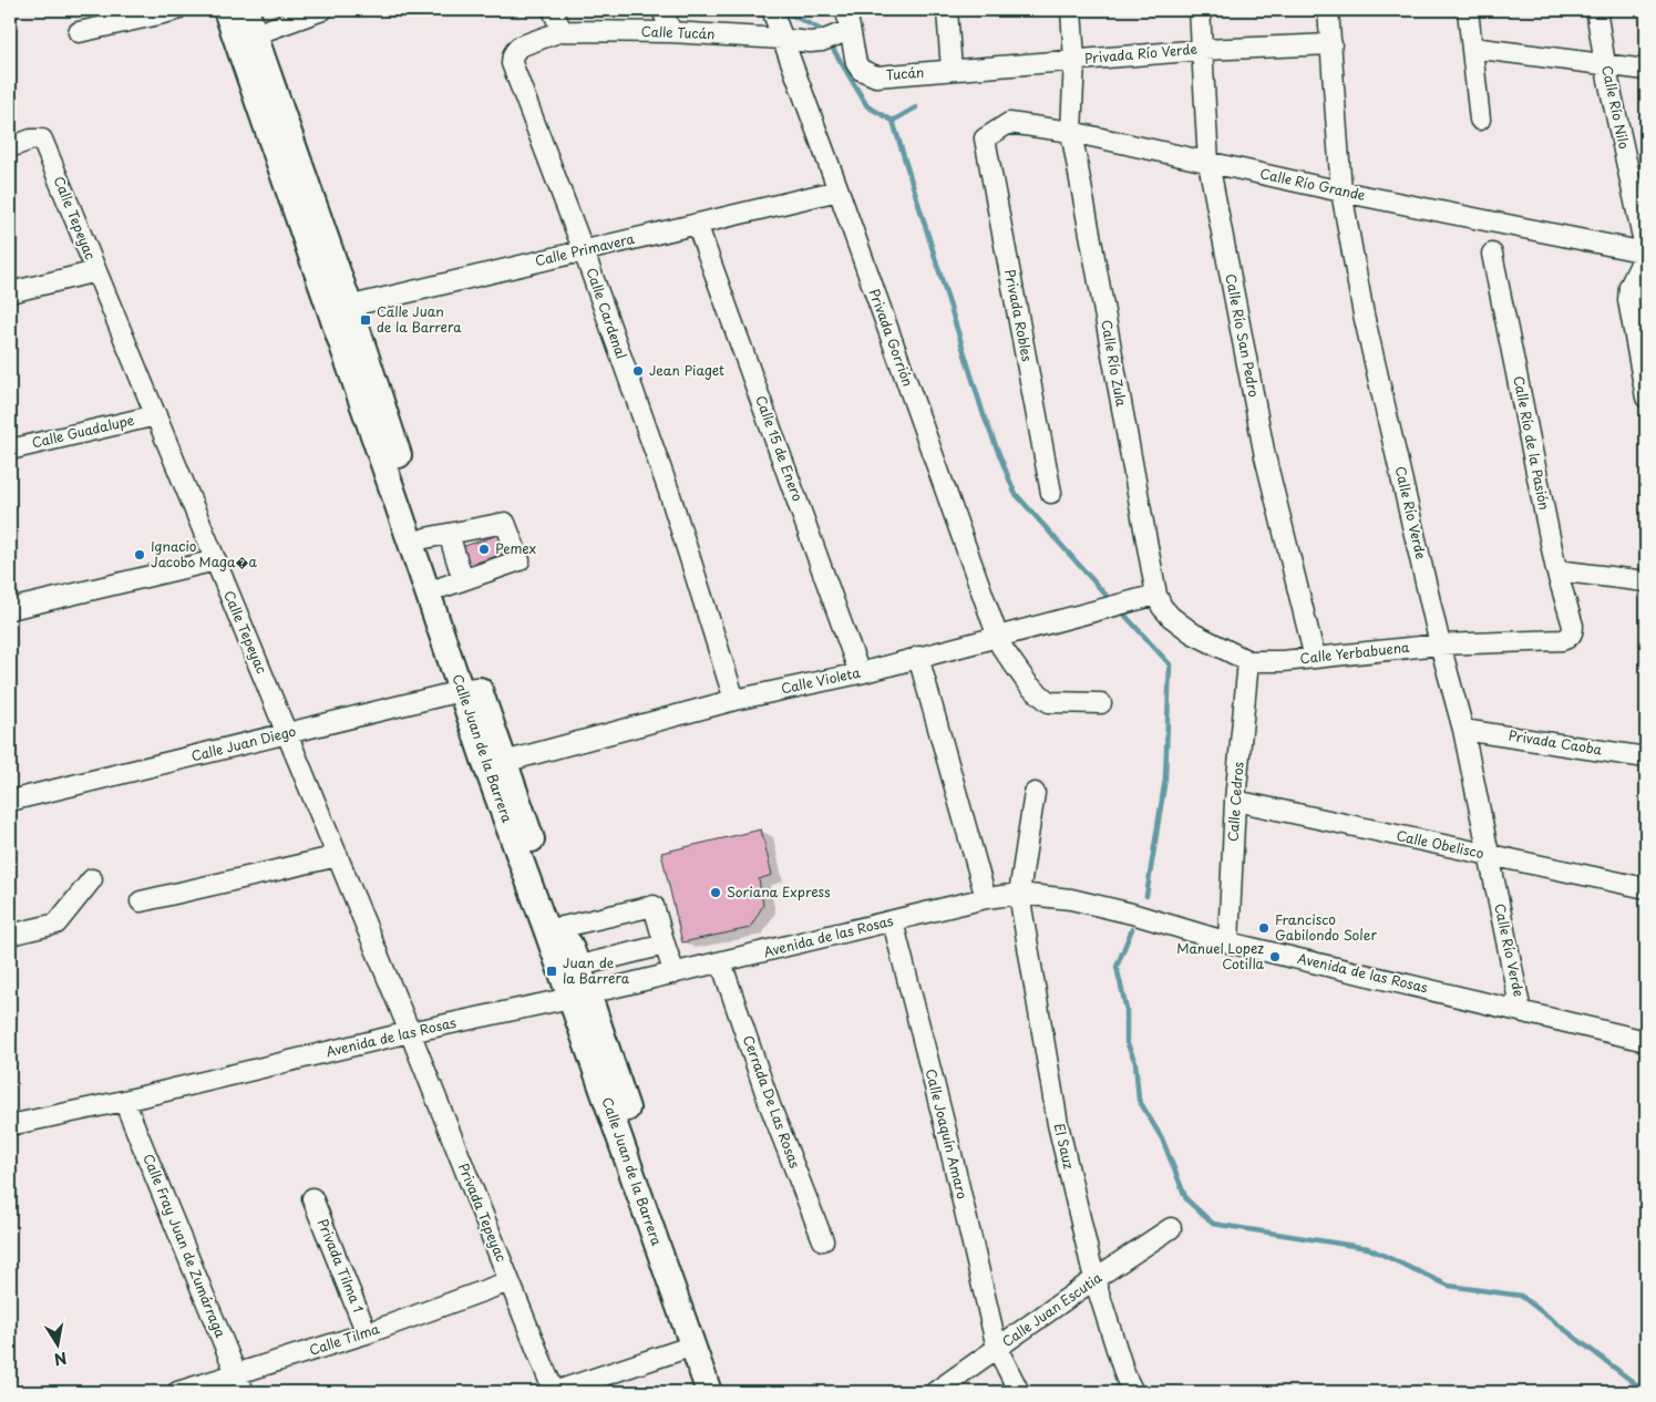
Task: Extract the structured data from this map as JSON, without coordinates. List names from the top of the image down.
{
  "streets": {
    "main road": ["Calle Juan de la Barrera"],
    "street": [
      "Calle Tucán",
      "Privada Río Verde",
      "Tucán",
      "Calle Río Nilo",
      "Calle Río Grande",
      "Calle Tepeyac",
      "Calle Primavera",
      "Calle Cardenal",
      "Privada Robles",
      "Calle Río San Pedro",
      "Privada Gorrión",
      "Calle Río Zula",
      "Calle Guadalupe",
      "Calle Río de la Pasión",
      "Calle 15 de Enero",
      "Calle Río Verde",
      "Calle Yerbabuena",
      "Calle Violeta",
      "Privada Caoba",
      "Calle Juan Diego",
      "Calle Cedros",
      "Calle Obelisco",
      "Avenida de las Rosas",
      "Cerrada De Las Rosas",
      "Calle Joaquín Amaro",
      "El Sauz",
      "Privada Tepeyac",
      "Calle Fray Juan de Zumárraga",
      "Privada Tilma 1",
      "Calle Juan Escutia",
      "Calle Tilma"
    ]
  },
  "crossings": [
    ["Calle Tucán", "Tucán"],
    ["Calle Tucán", "Calle Cardenal"],
    ["Calle Tucán", "Privada Gorrión"],
    ["Privada Río Verde", "Tucán"],
    ["Privada Río Verde", "Calle Río San Pedro"],
    ["Privada Río Verde", "Calle Río Zula"],
    ["Privada Río Verde", "Calle Río Verde"],
    ["Calle Río Nilo", "Calle Río Grande"],
    ["Calle Río Grande", "Privada Robles"],
    ["Calle Río Grande", "Calle Río San Pedro"],
    ["Calle Río Grande", "Calle Río Zula"],
    ["Calle Río Grande", "Calle Río Verde"],
    ["Calle Tepeyac", "Calle Guadalupe"],
    ["Calle Tepeyac", "Calle Juan Diego"],
    ["Calle Tepeyac", "Avenida de las Rosas"],
    ["Calle Tepeyac", "Privada Tepeyac"],
    ["Calle Primavera", "Calle Cardenal"],
    ["Calle Primavera", "Privada Gorrión"],
    ["Calle Primavera", "Calle 15 de Enero"],
    ["Calle Primavera", "Calle Juan de la Barrera"],
    ["Calle Cardenal", "Calle Violeta"],
    ["Calle Río San Pedro", "Calle Yerbabuena"],
    ["Privada Gorrión", "Calle Violeta"],
    ["Calle Río Zula", "Calle Yerbabuena"],
    ["Calle Río Zula", "Calle Violeta"],
    ["Calle Río de la Pasión", "Calle Yerbabuena"],
    ["Calle 15 de Enero", "Calle Violeta"],
    ["Calle Río Verde", "Calle Yerbabuena"],
    ["Calle Río Verde", "Privada Caoba"],
    ["Calle Río Verde", "Calle Obelisco"],
    ["Calle Río Verde", "Avenida de las Rosas"],
    ["Calle Yerbabuena", "Calle Violeta"],
    ["Calle Yerbabuena", "Calle Cedros"],
    ["Calle Violeta", "Calle Juan de la Barrera"],
    ["Calle Juan Diego", "Calle Juan de la Barrera"],
    ["Calle Juan de la Barrera", "Avenida de las Rosas"],
    ["Calle Cedros", "Calle Obelisco"],
    ["Calle Cedros", "Avenida de las Rosas"],
    ["Avenida de las Rosas", "Cerrada De Las Rosas"],
    ["Avenida de las Rosas", "Calle Joaquín Amaro"],
    ["Avenida de las Rosas", "El Sauz"],
    ["Avenida de las Rosas", "Privada Tepeyac"],
    ["Avenida de las Rosas", "Calle Fray Juan de Zumárraga"],
    ["Calle Joaquín Amaro", "Calle Juan Escutia"],
    ["El Sauz", "Calle Juan Escutia"],
    ["Privada Tepeyac", "Calle Tilma"],
    ["Calle Fray Juan de Zumárraga", "Calle Tilma"],
    ["Privada Tilma 1", "Calle Tilma"]
  ],
  "places": {
    "transit": ["Calle Juan de la Barrera", "Juan de la Barrera"],
    "other": [
      "Jean Piaget",
      "Pemex",
      "Ignacio Jacobo Maga�a",
      "Soriana Express",
      "Francisco Gabilondo Soler",
      "Manuel Lopez Cotilla"
    ]
  },
  "north": "bottom"
}
